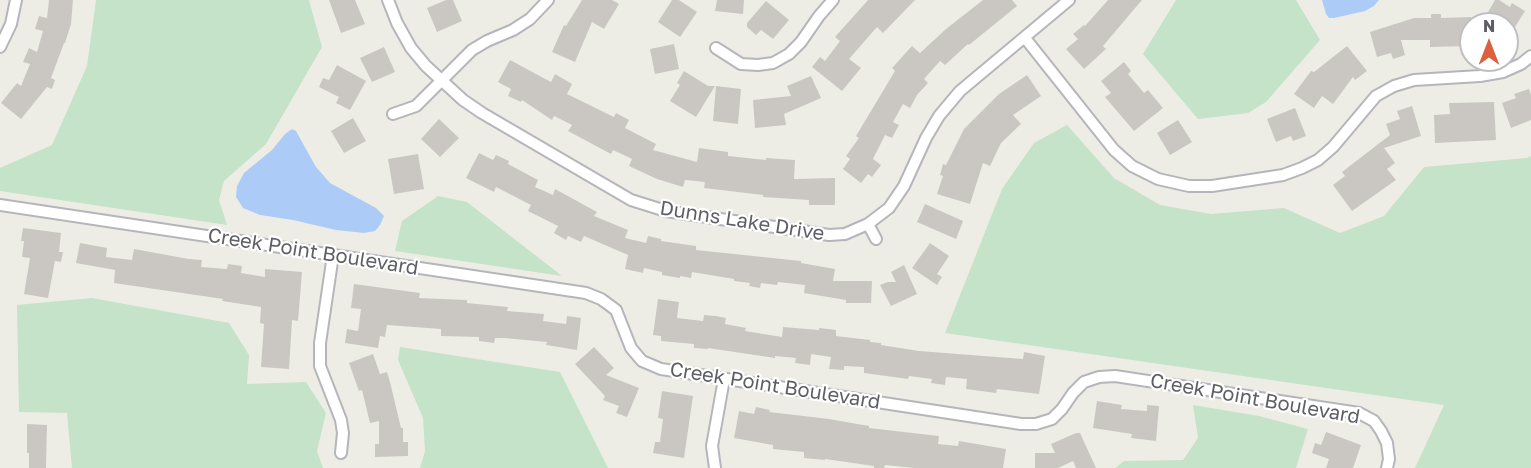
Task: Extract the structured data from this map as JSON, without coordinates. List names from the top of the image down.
{
  "streets": {
    "street": ["Dunns Lake Drive", "Creek Point Boulevard"]
  },
  "north": "top"
}
